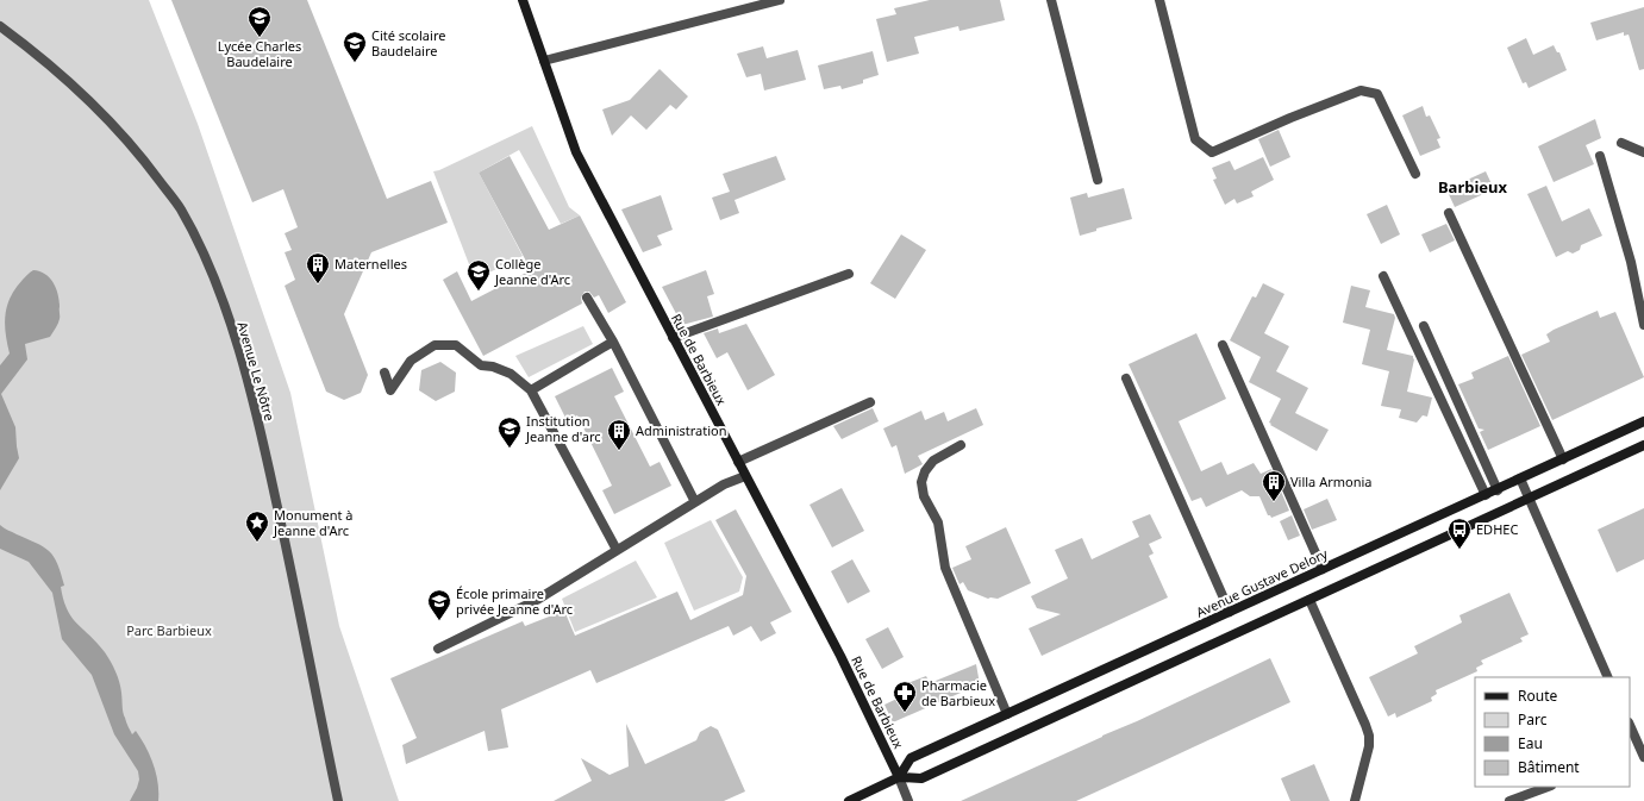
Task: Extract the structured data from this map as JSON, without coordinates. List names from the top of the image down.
{
  "streets": {
    "main road": ["Rue de Barbieux", "Avenue Gustave Delory"],
    "street": ["Avenue Le Nôtre"]
  },
  "crossings": [
    ["Rue de Barbieux", "Avenue Gustave Delory"]
  ],
  "districts": ["Barbieux"],
  "parks": ["Parc Barbieux"],
  "places": {
    "school or university": [
      "Lycée Charles Baudelaire",
      "Cité scolaire Baudelaire",
      "Collège Jeanne d'Arc",
      "Institution Jeanne d'arc",
      "École primaire privée Jeanne d'Arc"
    ],
    "building": ["Maternelles", "Administration", "Villa Armonia"],
    "place": ["Monument à Jeanne d'Arc"],
    "bus stop": ["EDHEC"],
    "pharmacy": ["Pharmacie de Barbieux"]
  },
  "legend": [
    "Route",
    "Parc",
    "Eau",
    "Bâtiment"
  ]
}
